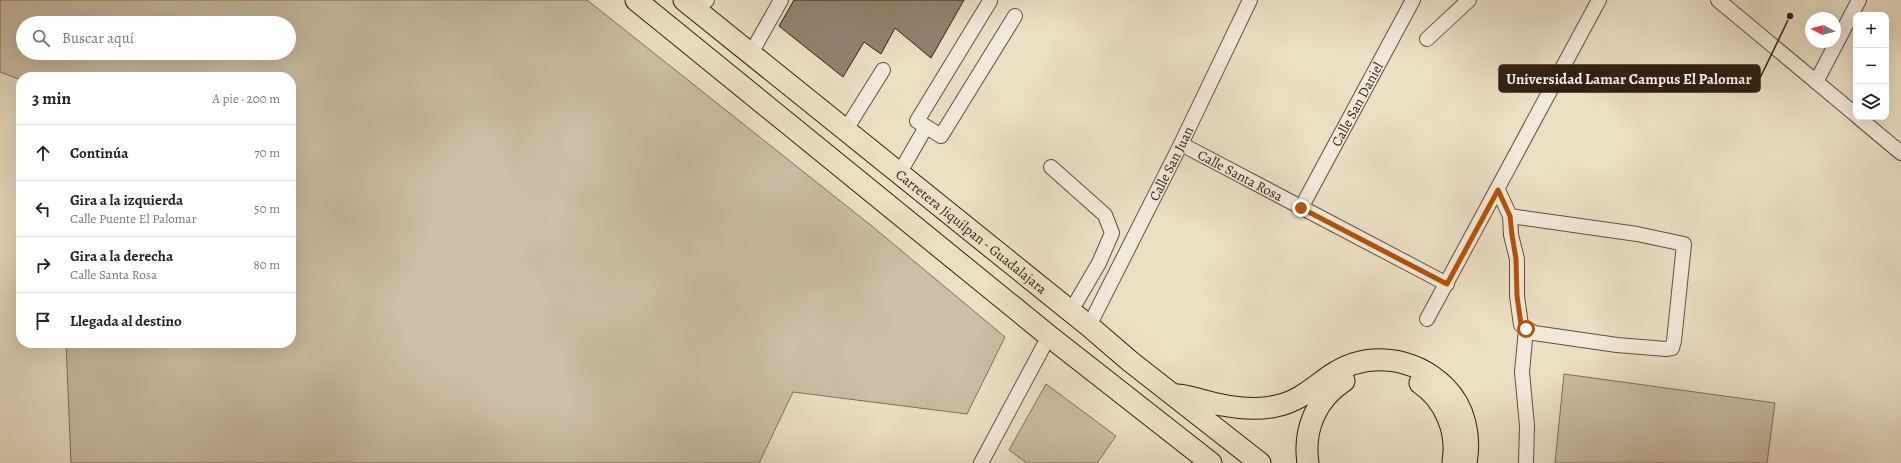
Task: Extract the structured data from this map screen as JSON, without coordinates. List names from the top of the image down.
{
  "streets": {
    "highway": ["Carretera Jiquilpan - Guadalajara"],
    "street": ["Calle San Daniel", "Calle San Juan", "Calle Santa Rosa"]
  },
  "crossings": [
    ["Calle San Daniel", "Calle Santa Rosa"],
    ["Calle San Juan", "Calle Santa Rosa"],
    ["Calle San Juan", "Carretera Jiquilpan - Guadalajara"]
  ],
  "places": ["Universidad Lamar Campus El Palomar"],
  "north": "left",
  "page": {
    "map_buttons": ["+", "−"],
    "search": "Buscar aquí",
    "heading": ["3 min", "A pie · 200 m"],
    "list": [
      ["Continúa", "70 m"],
      ["Gira a la izquierda", "Calle Puente El Palomar", "50 m"],
      ["Gira a la derecha", "Calle Santa Rosa", "80 m"],
      "Llegada al destino"
    ]
  }
}
